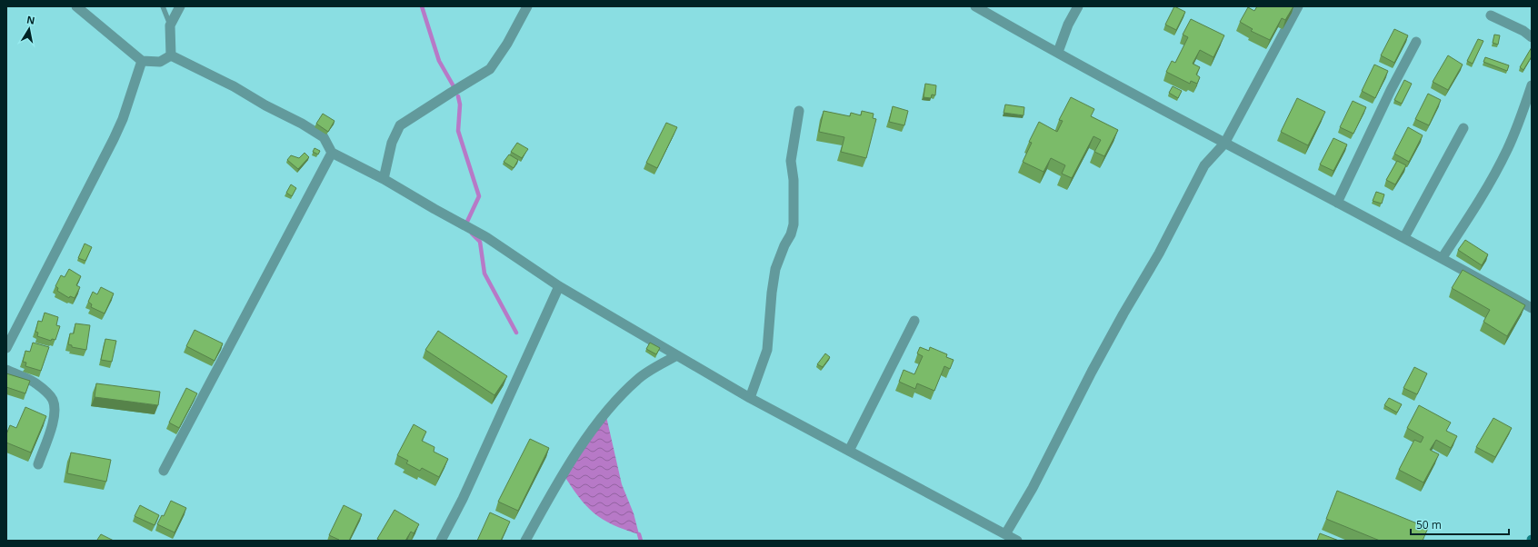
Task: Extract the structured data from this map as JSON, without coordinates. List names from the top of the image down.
{
  "scale_bar": "50 m",
  "north": "top"
}
